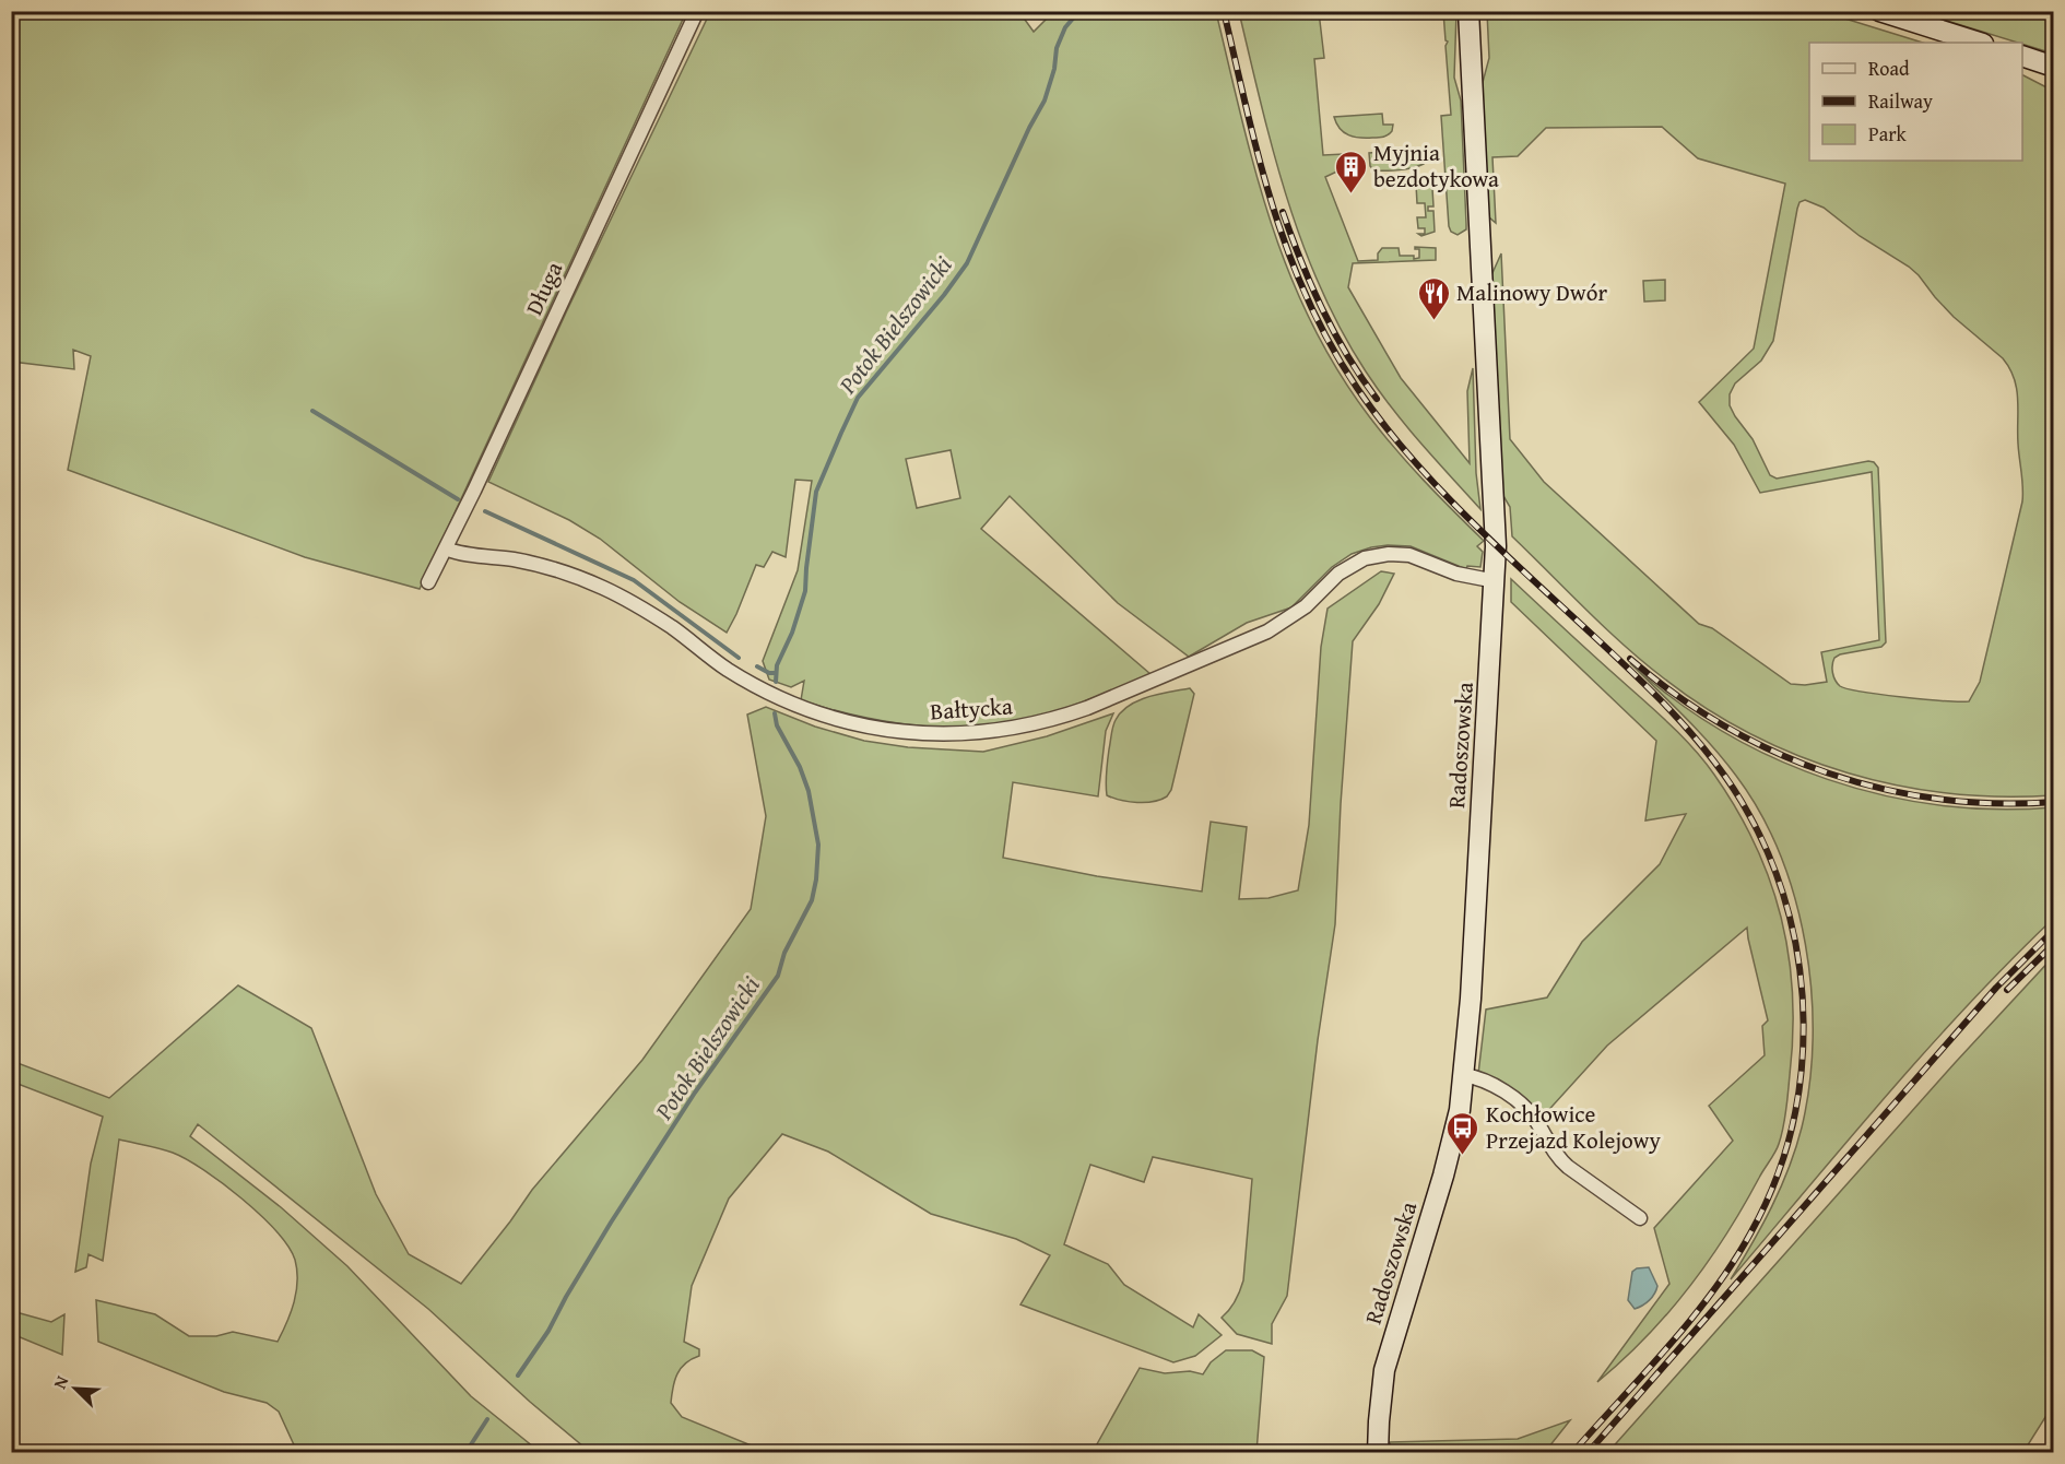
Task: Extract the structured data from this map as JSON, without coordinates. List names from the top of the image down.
{
  "streets": {
    "street": ["Długa", "Bałtycka", "Radoszowska"]
  },
  "crossings": [
    ["Długa", "Bałtycka"],
    ["Bałtycka", "Radoszowska"]
  ],
  "water": ["Potok Bielszowicki"],
  "places": {
    "building": ["Myjnia bezdotykowa"],
    "restaurant": ["Malinowy Dwór"],
    "bus stop": ["Kochłowice Przejazd Kolejowy"]
  },
  "legend": ["Road", "Railway", "Park"],
  "north": "top left"
}
